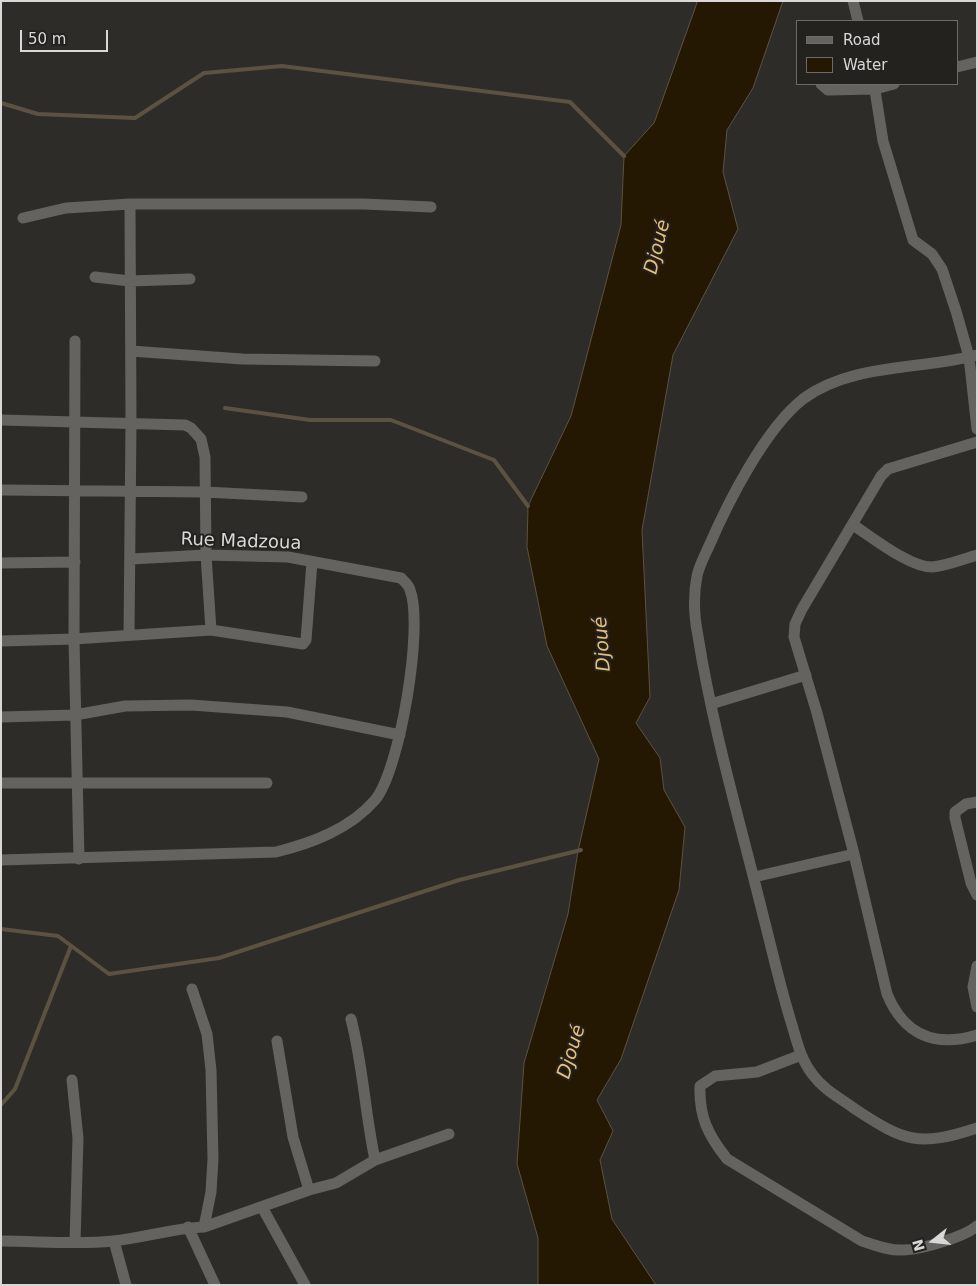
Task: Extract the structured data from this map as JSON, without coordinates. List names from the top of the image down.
{
  "streets": {
    "street": ["Rue Madzoua"]
  },
  "water": ["Djoué"],
  "legend": ["Road", "Water"],
  "scale_bar": "50 m",
  "north": "left"
}
